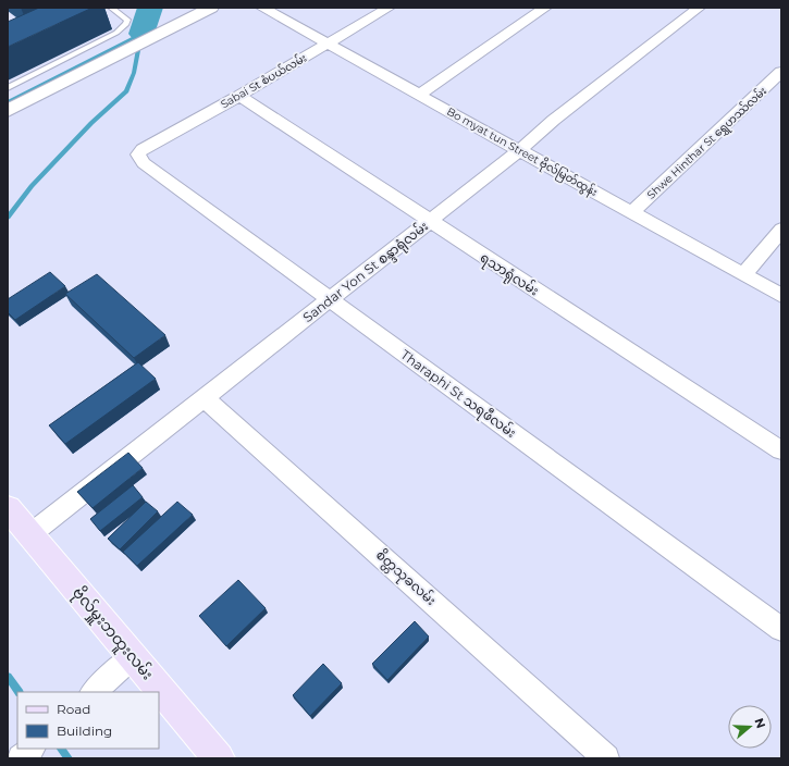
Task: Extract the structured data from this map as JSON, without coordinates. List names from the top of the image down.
{
  "streets": {
    "main road": ["ဗိုလ်မှူးဘထူးလမ်း"],
    "street": [
      "Sabai St စံပယ်လမ်း",
      "Shwe Hinthar St ရွှေဟဿ်လမ်း",
      "Bo myat tun Street ဗိုလ်မြတ်ထွန်း",
      "Sandar Yon St စန္ဒာရုံလမ်း",
      "ရသာရုံလမ်း",
      "Tharaphi St သရဖီလမ်း",
      "စိတ္တသုခလမ်း"
    ]
  },
  "crossings": [
    ["Sabai St စံပယ်လမ်း", "Bo myat tun Street ဗိုလ်မြတ်ထွန်း"],
    ["Sabai St စံပယ်လမ်း", "ရသာရုံလမ်း"],
    ["Sabai St စံပယ်လမ်း", "Tharaphi St သရဖီလမ်း"],
    ["Shwe Hinthar St ရွှေဟဿ်လမ်း", "Bo myat tun Street ဗိုလ်မြတ်ထွန်း"],
    ["Bo myat tun Street ဗိုလ်မြတ်ထွန်း", "Sandar Yon St စန္ဒာရုံလမ်း"],
    ["Sandar Yon St စန္ဒာရုံလမ်း", "ရသာရုံလမ်း"],
    ["Sandar Yon St စန္ဒာရုံလမ်း", "Tharaphi St သရဖီလမ်း"],
    ["Sandar Yon St စန္ဒာရုံလမ်း", "စိတ္တသုခလမ်း"],
    ["Sandar Yon St စန္ဒာရုံလမ်း", "ဗိုလ်မှူးဘထူးလမ်း"]
  ],
  "legend": ["Road", "Building"],
  "north": "right"
}
